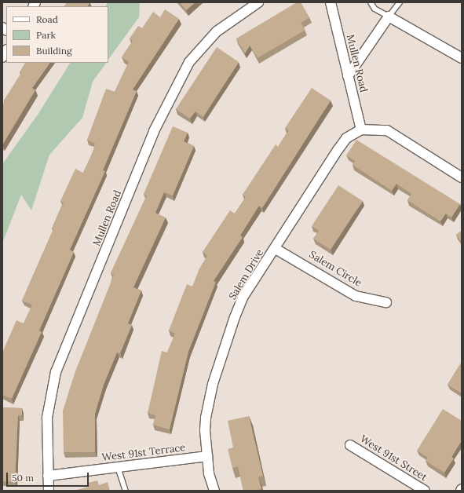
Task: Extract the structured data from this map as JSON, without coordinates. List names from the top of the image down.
{
  "streets": {
    "street": [
      "Mullen Road",
      "Salem Circle",
      "Salem Drive",
      "West 91st Terrace",
      "West 91st Street"
    ]
  },
  "crossings": [
    ["Mullen Road", "Salem Drive"],
    ["Mullen Road", "West 91st Terrace"],
    ["Salem Circle", "Salem Drive"],
    ["Salem Drive", "West 91st Terrace"]
  ],
  "legend": ["Road", "Park", "Building"],
  "scale_bar": "50 m"
}
